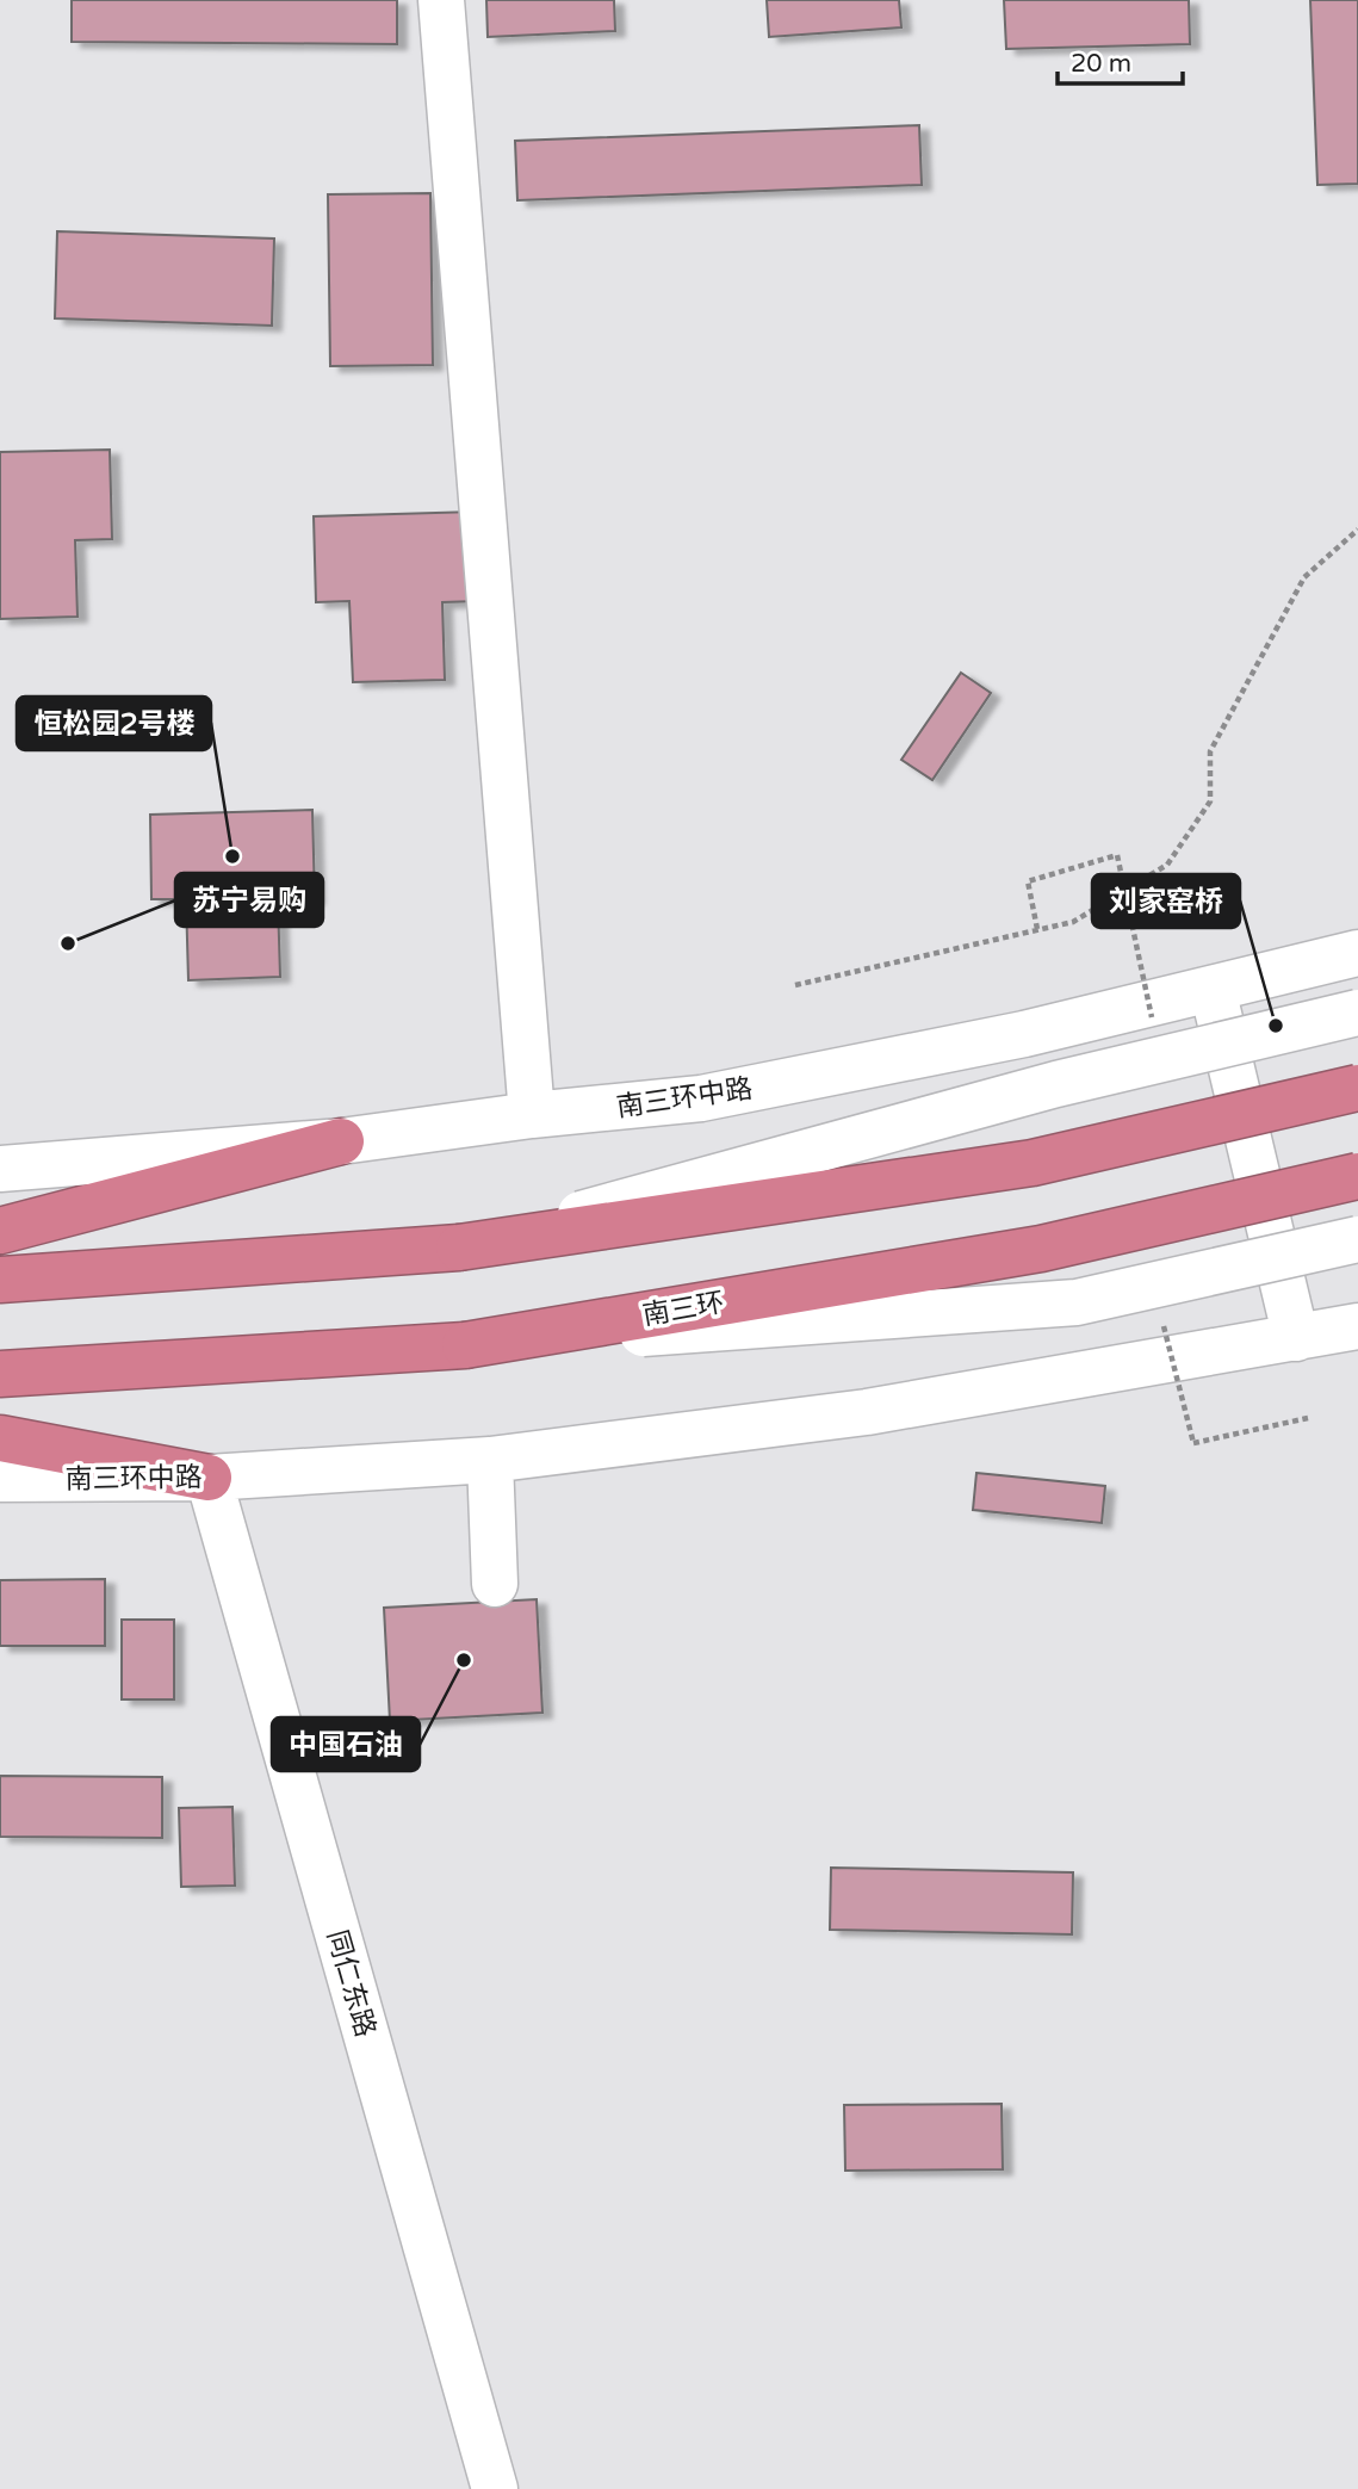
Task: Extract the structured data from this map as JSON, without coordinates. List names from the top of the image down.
{
  "streets": {
    "highway": ["南三环"],
    "street": ["南三环中路", "同仁东路"]
  },
  "crossings": [
    ["南三环中路", "同仁东路"]
  ],
  "places": [
    "恒松园2号楼",
    "苏宁易购",
    "刘家窑桥",
    "中国石油"
  ],
  "scale_bar": "20 m"
}
